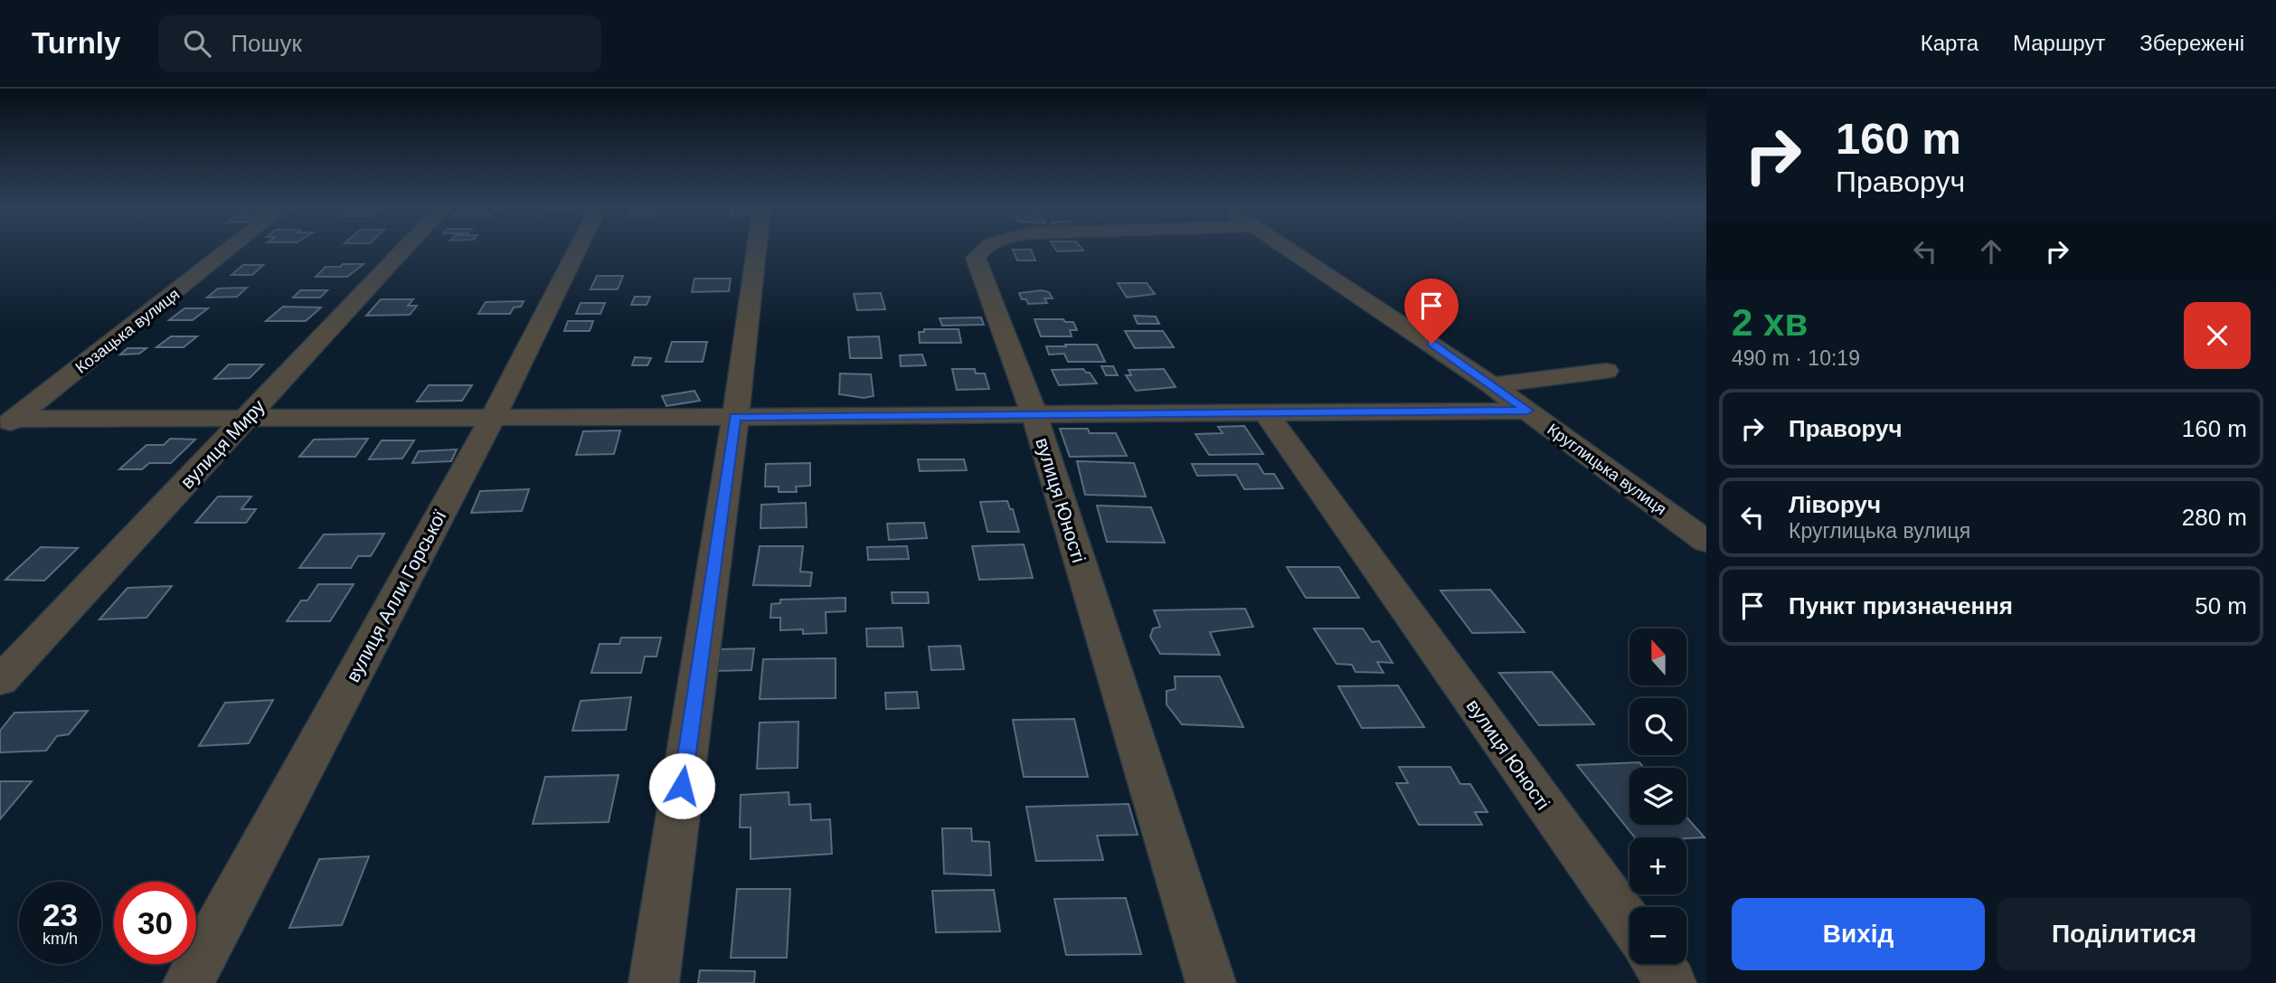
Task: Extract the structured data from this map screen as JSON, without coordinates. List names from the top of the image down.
{
  "streets": {
    "street": [
      "Козацька вулиця",
      "вулиця Миру",
      "Круглицька вулиця",
      "вулиця Юності",
      "вулиця Алли Горської"
    ]
  },
  "north": "top",
  "page": {
    "header": "Turnly",
    "search": "Пошук",
    "nav": ["Карта", "Маршрут", "Збережені"],
    "turn": ["160 m", "Праворуч"],
    "heading": ["2 хв", "490 m · 10:19"],
    "list": [
      {
        "name": "Праворуч",
        "value": "160 m"
      },
      {
        "name": "Ліворуч",
        "note": "Круглицька вулиця",
        "value": "280 m"
      },
      {
        "name": "Пункт призначення",
        "value": "50 m"
      }
    ],
    "map_buttons": ["+", "−"],
    "speed": "23 km/h",
    "limit": "30",
    "buttons": ["Вихід", "Поділитися"]
  }
}
